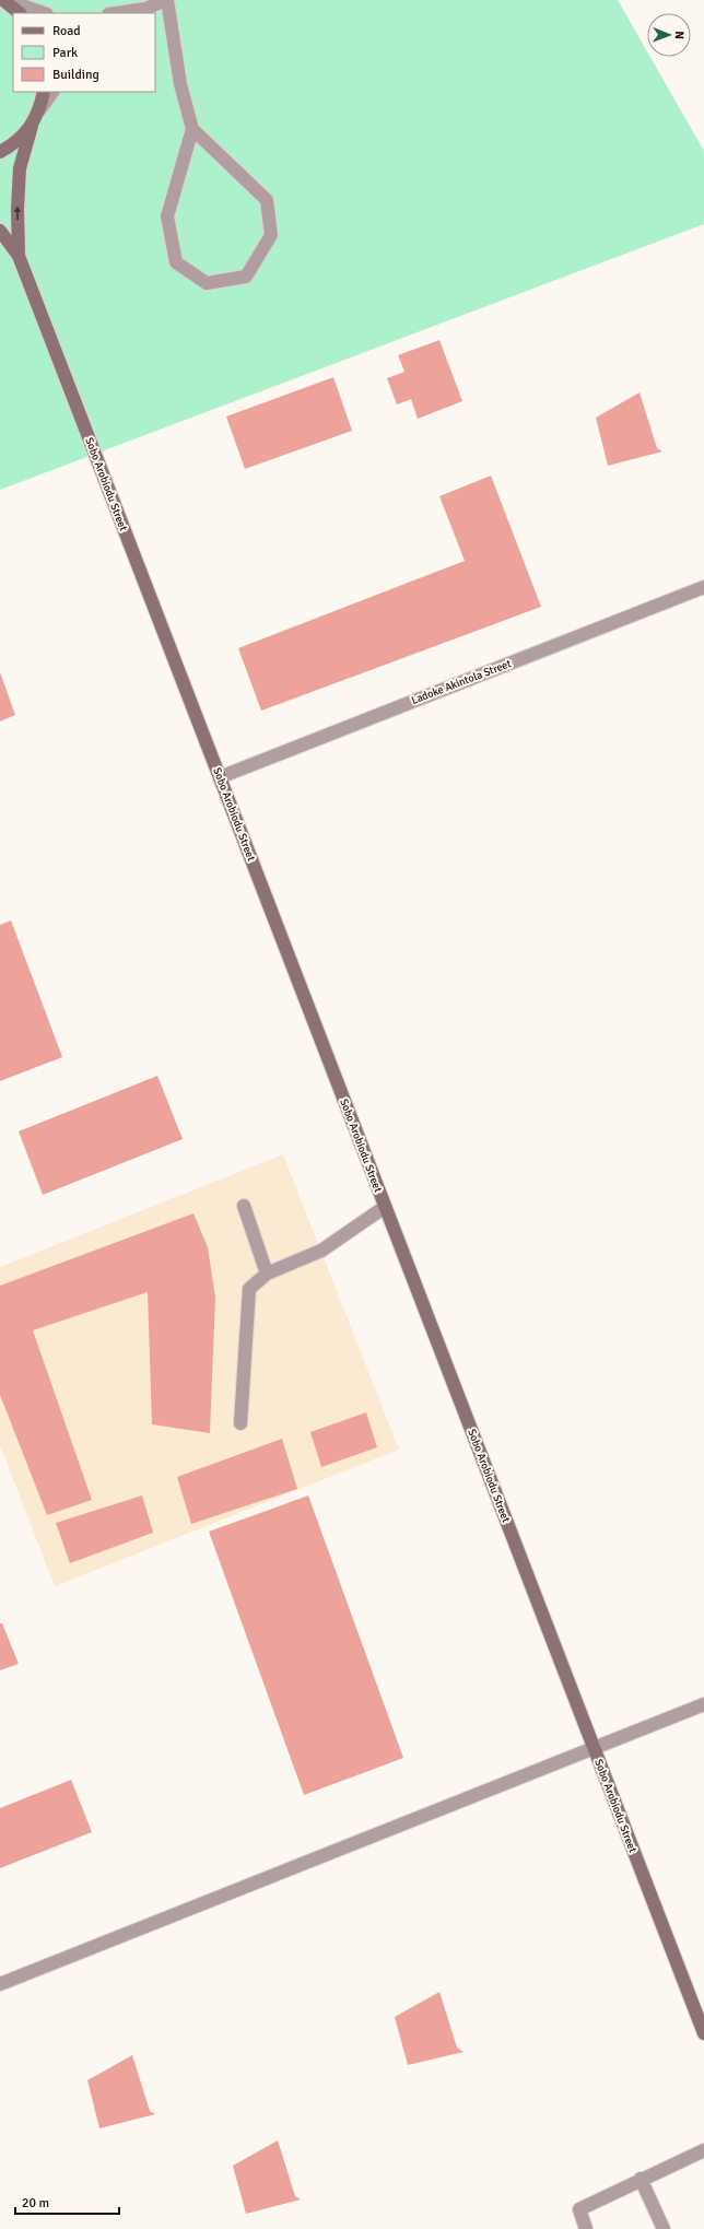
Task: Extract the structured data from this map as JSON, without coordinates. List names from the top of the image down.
{
  "streets": {
    "street": ["Sobo Arobiodu Street", "Ladoke Akintola Street"]
  },
  "crossings": [
    ["Sobo Arobiodu Street", "Ladoke Akintola Street"]
  ],
  "legend": ["Road", "Park", "Building"],
  "scale_bar": "20 m",
  "north": "right"
}
